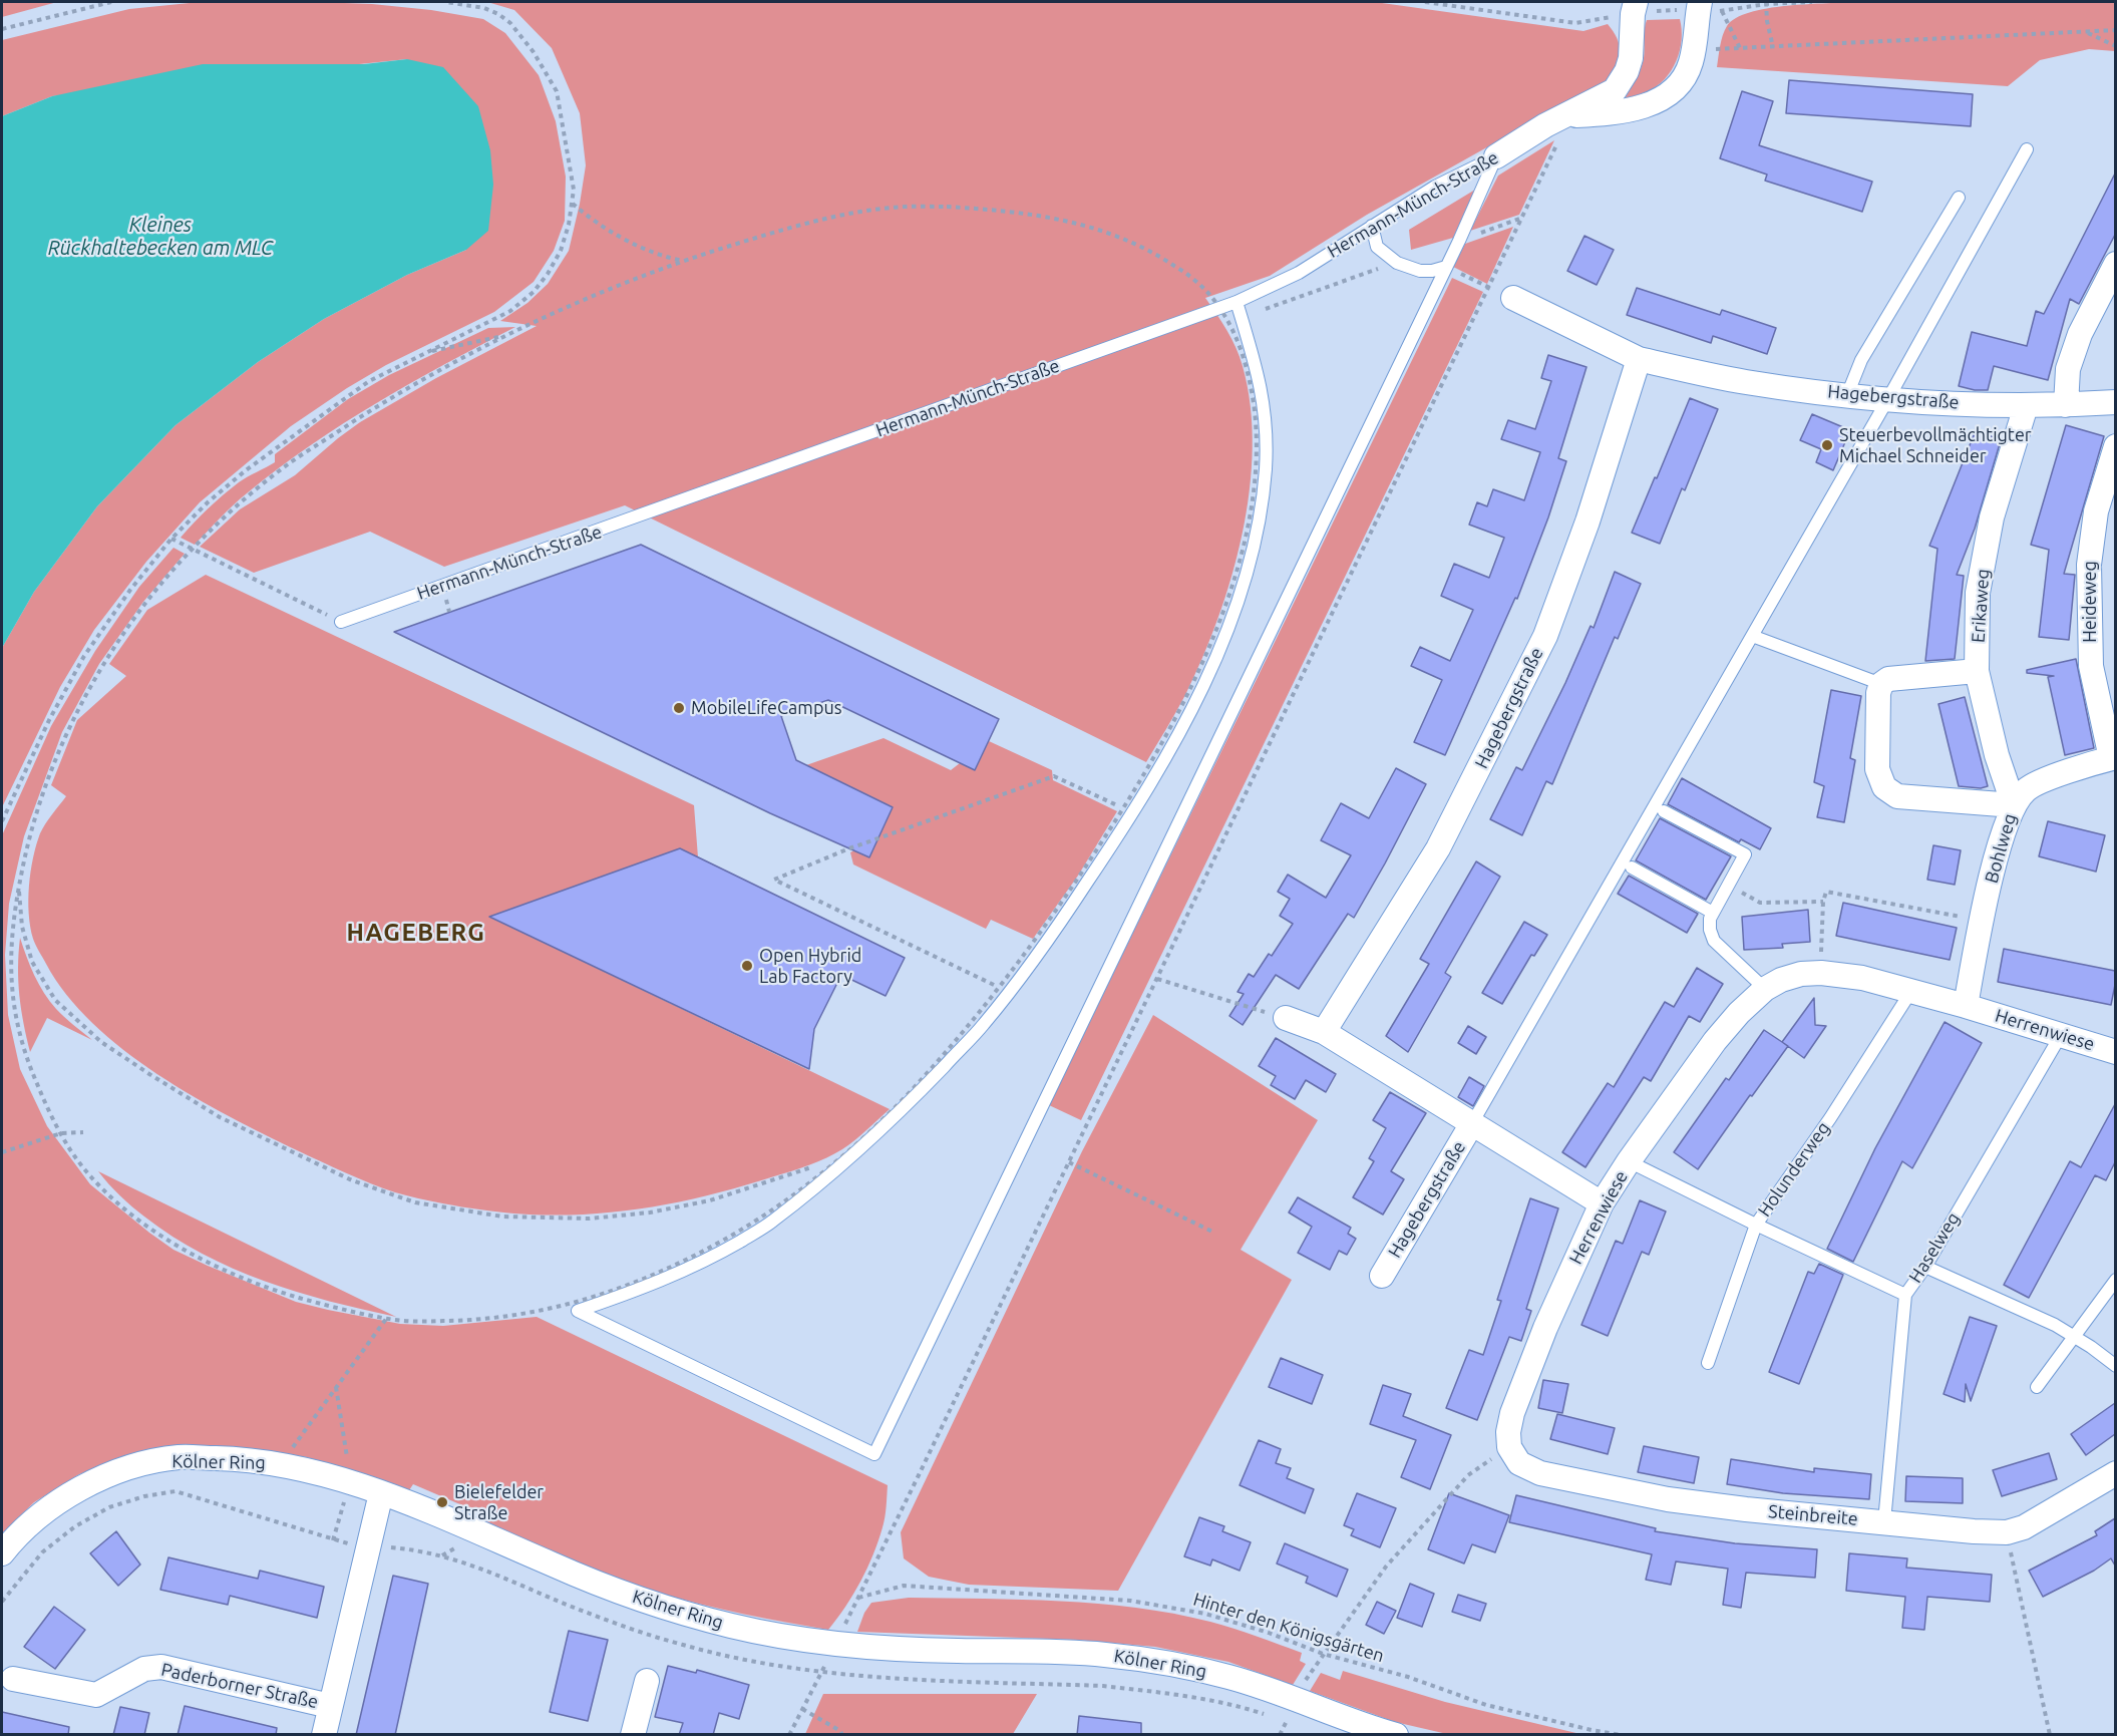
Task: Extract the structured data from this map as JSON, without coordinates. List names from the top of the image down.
{
  "streets": {
    "street": [
      "Hermann-Münch-Straße",
      "Hagebergstraße",
      "Heideweg",
      "Erikaweg",
      "Bohlweg",
      "Herrenwiese",
      "Kölner Ring",
      "Steinbreite",
      "Paderborner Straße"
    ],
    "lane": ["Holunderweg", "Haselweg"],
    "path": ["Hinter den Königsgärten"]
  },
  "crossings": [
    ["Hagebergstraße", "Erikaweg"],
    ["Hagebergstraße", "Herrenwiese"],
    ["Heideweg", "Bohlweg"],
    ["Erikaweg", "Bohlweg"],
    ["Bohlweg", "Herrenwiese"],
    ["Herrenwiese", "Holunderweg"],
    ["Herrenwiese", "Haselweg"],
    ["Herrenwiese", "Steinbreite"],
    ["Haselweg", "Steinbreite"]
  ],
  "districts": ["HAGEBERG"],
  "water": ["Kleines Rückhaltebecken am MLC"],
  "places": [
    "Steuerbevollmächtigter Michael Schneider",
    "MobileLifeCampus",
    "Open Hybrid Lab Factory",
    "Bielefelder Straße"
  ]
}
